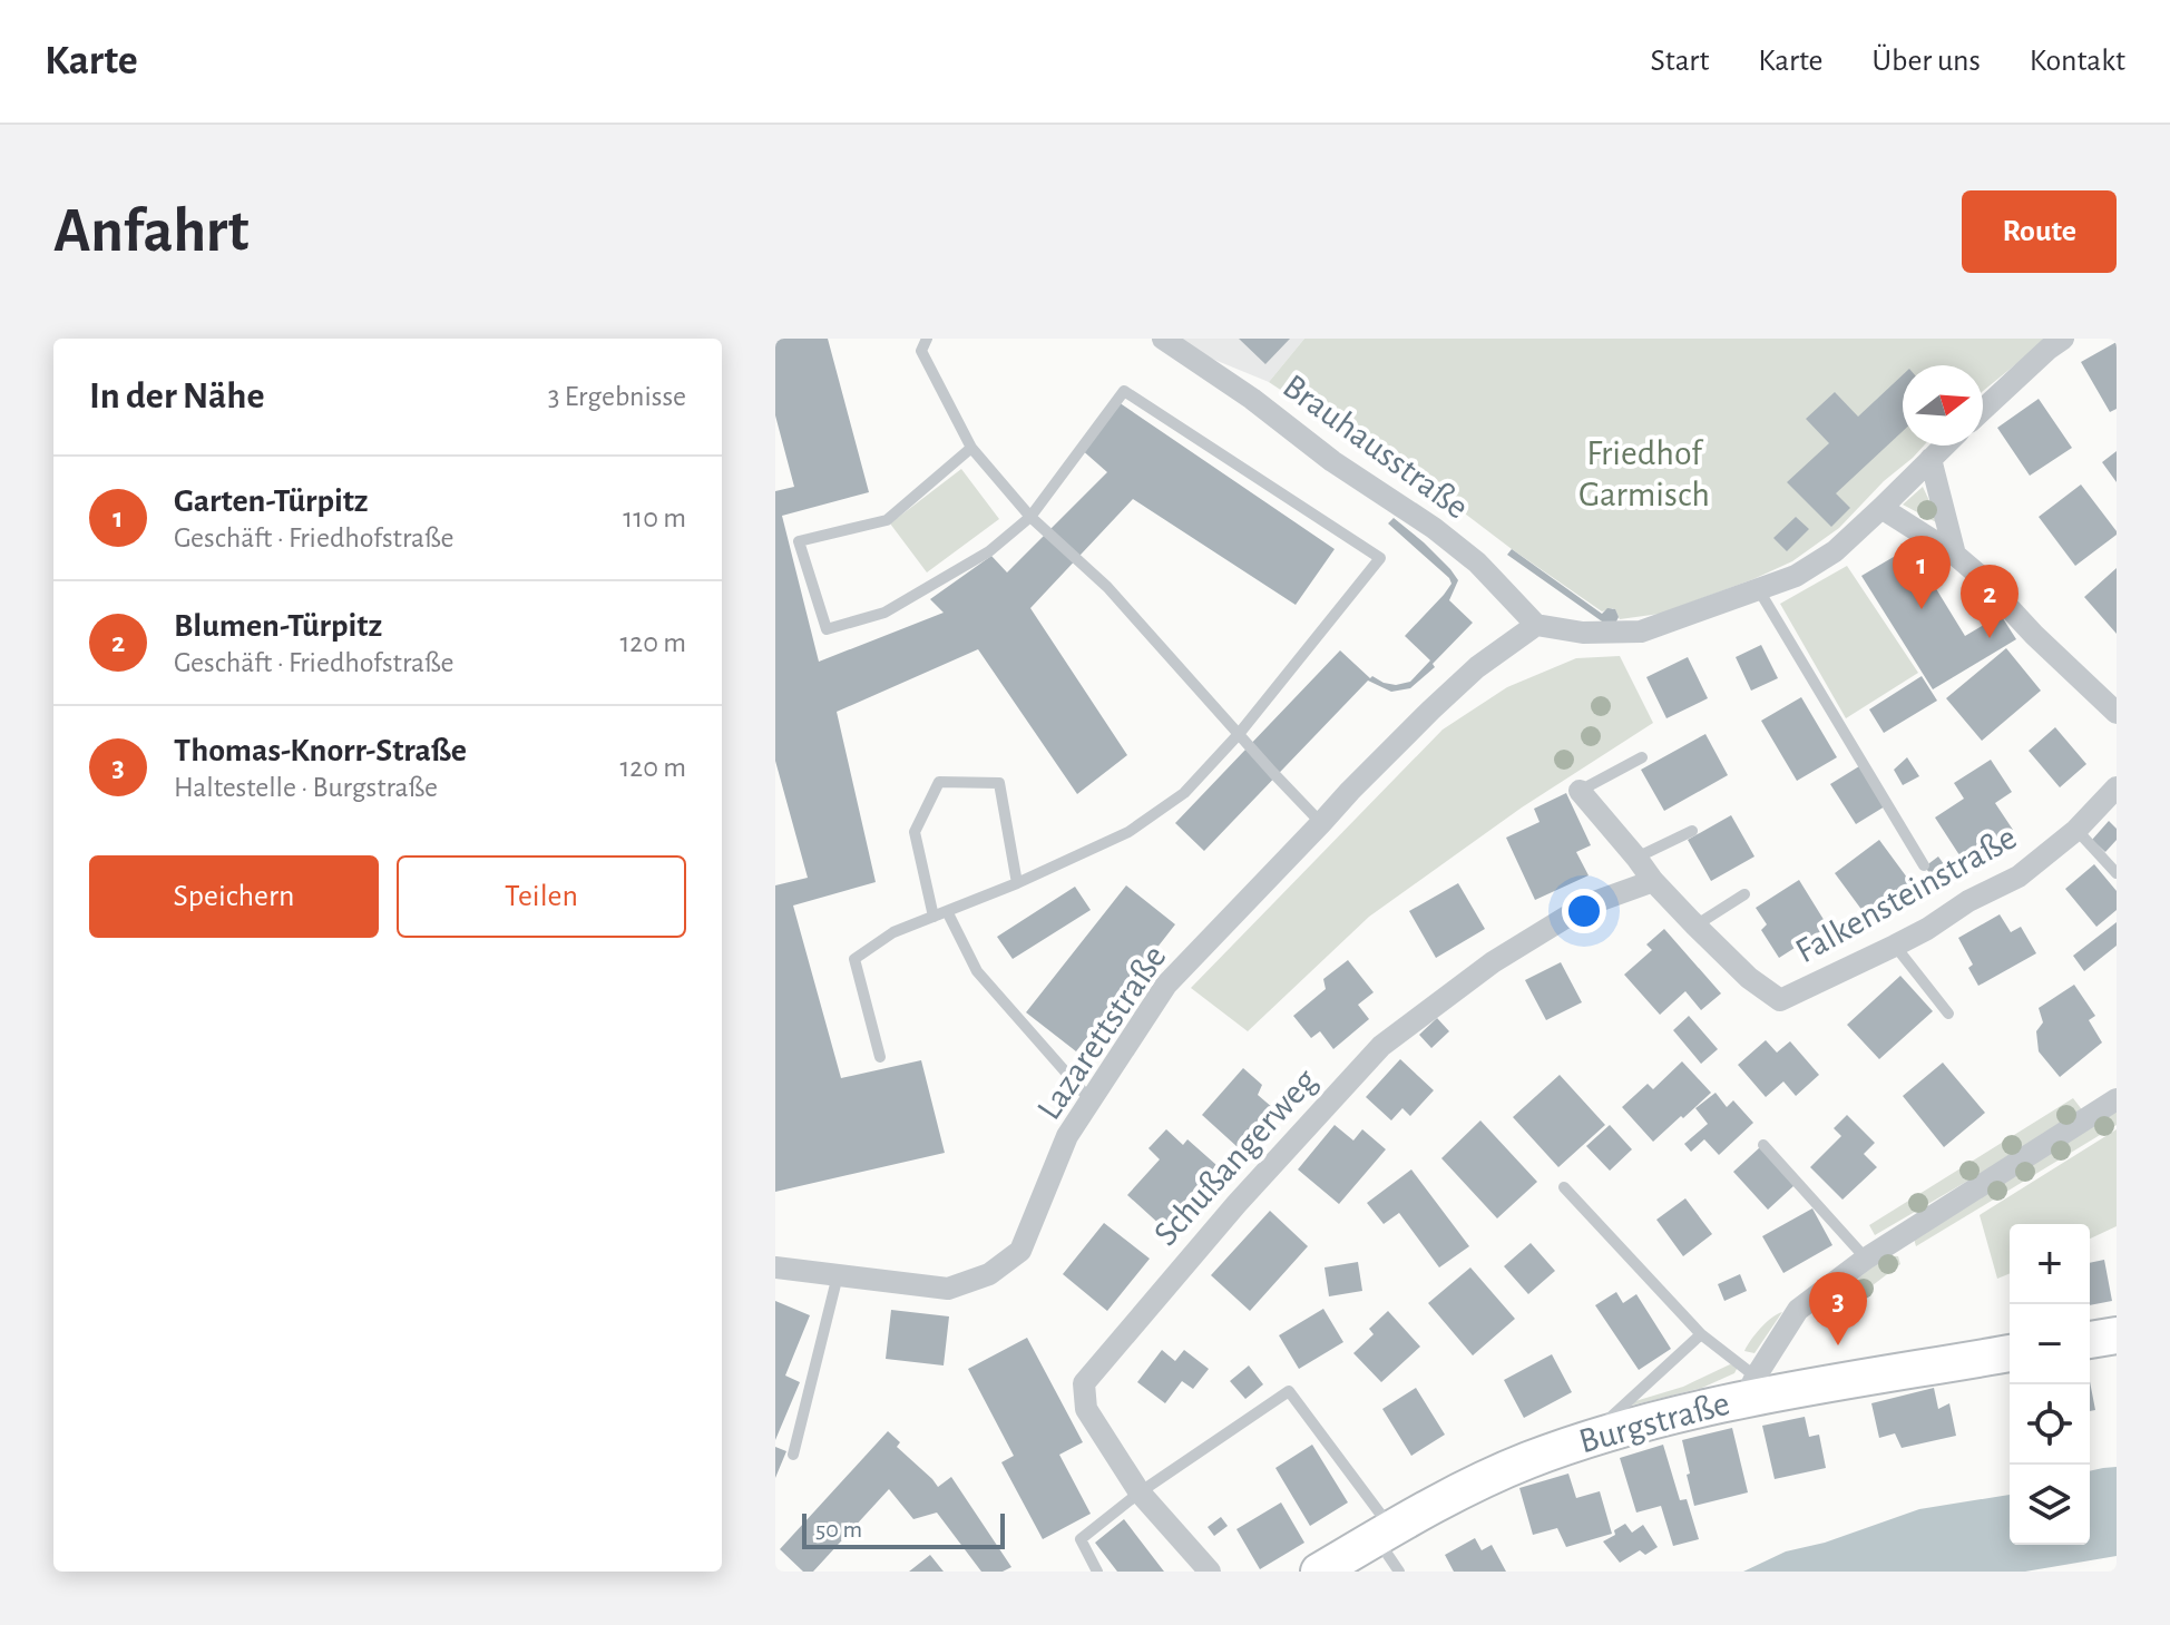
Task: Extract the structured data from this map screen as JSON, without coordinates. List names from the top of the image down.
{
  "streets": {
    "main road": ["Burgstraße"],
    "street": [
      "Brauhausstraße",
      "Falkensteinstraße",
      "Lazarettstraße",
      "Schußangerweg"
    ]
  },
  "crossings": [
    ["Brauhausstraße", "Lazarettstraße"],
    ["Falkensteinstraße", "Schußangerweg"]
  ],
  "parks": ["Friedhof Garmisch"],
  "scale_bar": "50 m",
  "north": "right",
  "page": {
    "header": "Karte",
    "nav": [
      "Start",
      "Karte",
      "Über uns",
      "Kontakt"
    ],
    "buttons": [
      "Route",
      ["Speichern", "Teilen"]
    ],
    "title": "Anfahrt",
    "heading": ["In der Nähe", "3 Ergebnisse"],
    "list": [
      {
        "mark": "1",
        "name": "Garten-Türpitz",
        "note": "Geschäft · Friedhofstraße",
        "value": "110 m"
      },
      {
        "mark": "2",
        "name": "Blumen-Türpitz",
        "note": "Geschäft · Friedhofstraße",
        "value": "120 m"
      },
      {
        "mark": "3",
        "name": "Thomas-Knorr-Straße",
        "note": "Haltestelle · Burgstraße",
        "value": "120 m"
      }
    ],
    "pins": ["1", "2", "3"],
    "map_buttons": ["+", "−"],
    "scale": "50 m"
  }
}
